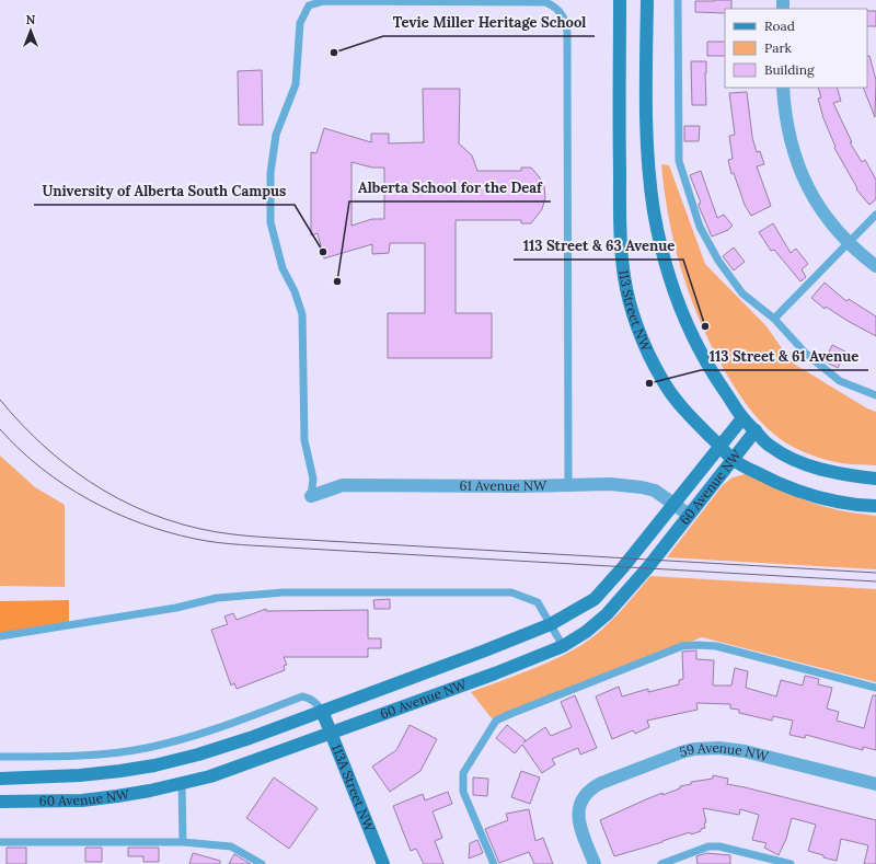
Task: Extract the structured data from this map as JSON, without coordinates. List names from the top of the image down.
{
  "streets": {
    "street": [
      "113 Street NW",
      "61 Avenue NW",
      "60 Avenue NW",
      "59 Avenue NW",
      "113A Street NW"
    ]
  },
  "crossings": [
    ["113 Street NW", "60 Avenue NW"],
    ["61 Avenue NW", "60 Avenue NW"],
    ["60 Avenue NW", "113A Street NW"]
  ],
  "places": [
    "Tevie Miller Heritage School",
    "University of Alberta South Campus",
    "Alberta School for the Deaf",
    "113 Street & 63 Avenue",
    "113 Street & 61 Avenue"
  ],
  "legend": ["Road", "Park", "Building"],
  "north": "top"
}
